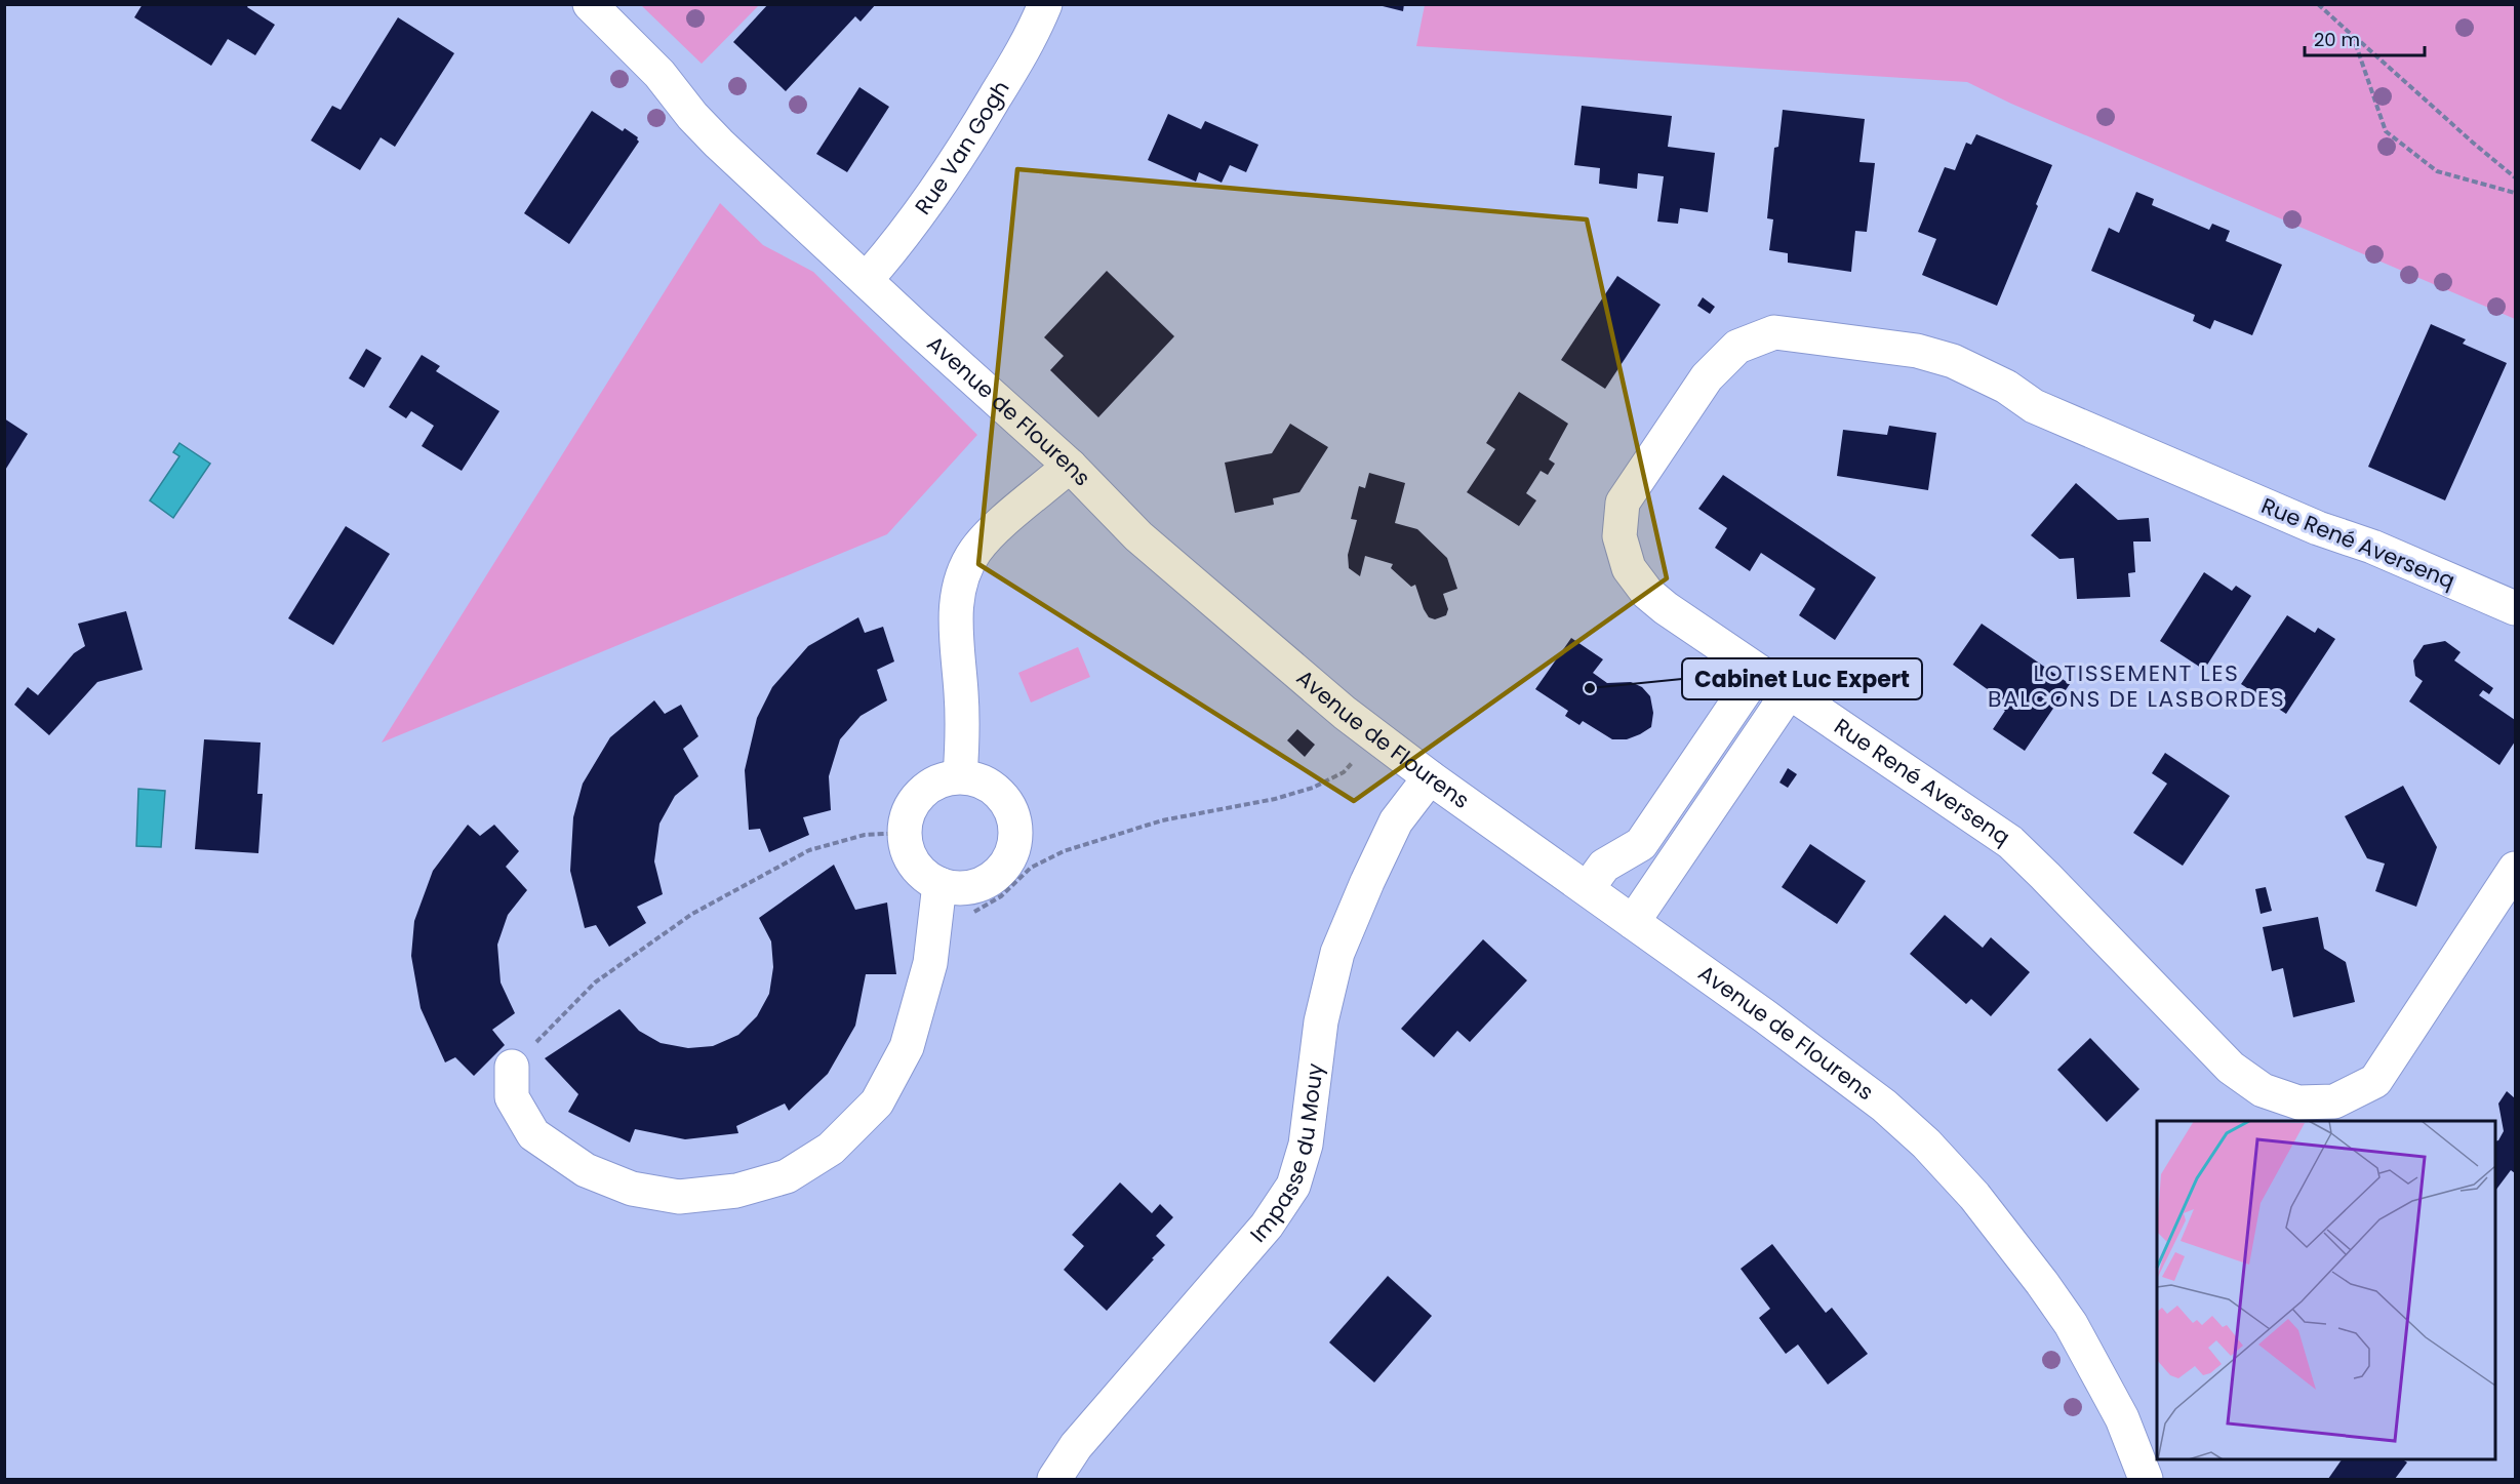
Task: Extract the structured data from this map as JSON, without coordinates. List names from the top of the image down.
{
  "streets": {
    "street": [
      "Rue Van Gogh",
      "Avenue de Flourens",
      "Rue René Aversenq",
      "Impasse du Mouy"
    ]
  },
  "crossings": [
    ["Rue Van Gogh", "Avenue de Flourens"],
    ["Avenue de Flourens", "Impasse du Mouy"]
  ],
  "districts": ["LOTISSEMENT LES BALCONS DE LASBORDES"],
  "places": ["Cabinet Luc Expert"],
  "scale_bar": "20 m"
}
